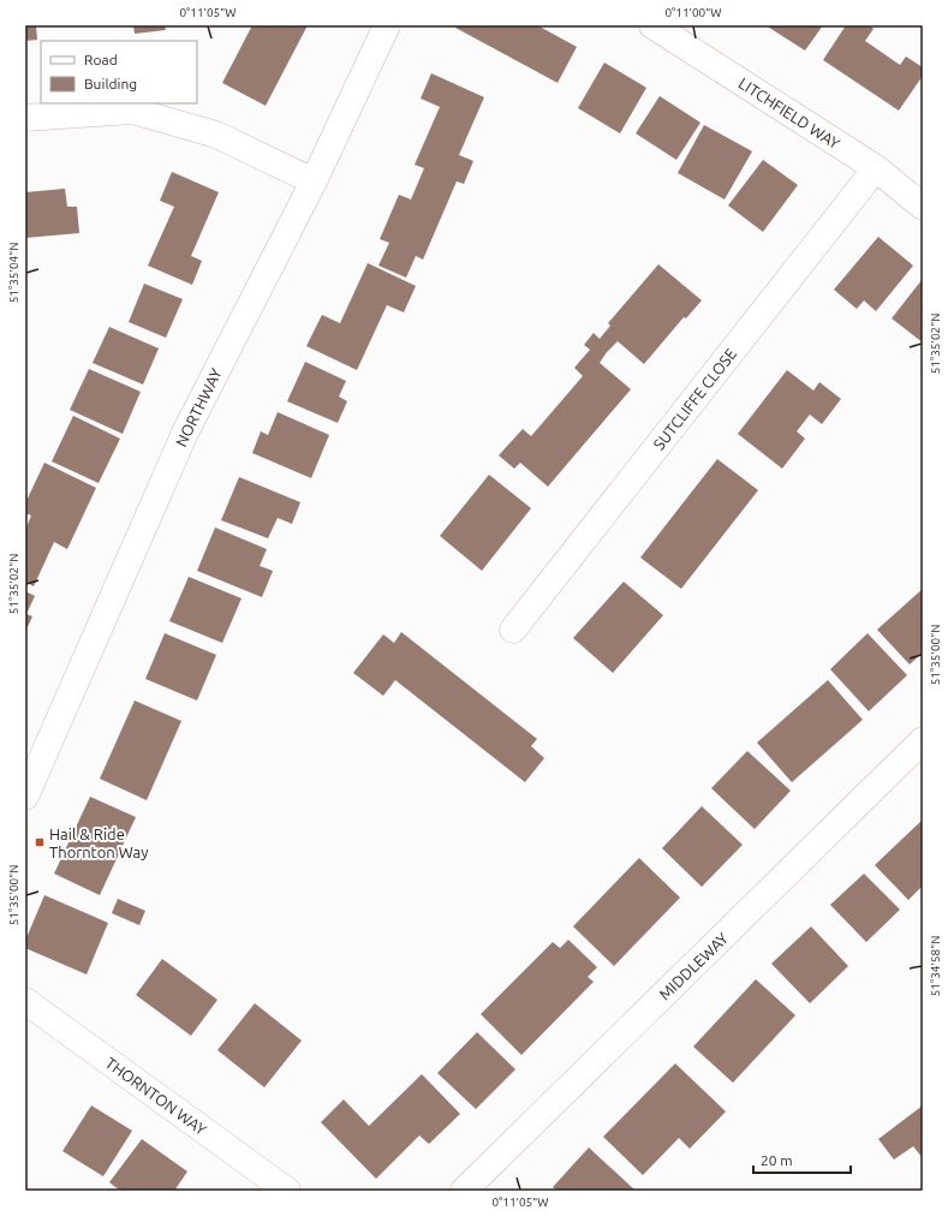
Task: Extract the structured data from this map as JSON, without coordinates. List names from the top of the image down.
{
  "streets": {
    "street": [
      "LITCHFIELD WAY",
      "SUTCLIFFE CLOSE",
      "NORTHWAY",
      "MIDDLEWAY",
      "THORNTON WAY"
    ]
  },
  "crossings": [
    ["LITCHFIELD WAY", "SUTCLIFFE CLOSE"]
  ],
  "places": {
    "transit": ["Hail & Ride Thornton Way"]
  },
  "legend": ["Road", "Building"],
  "scale_bar": "20 m",
  "coordinates": [
    "0°11'05\"W",
    "0°11'00\"W",
    "51°35'04\"N",
    "51°35'02\"N",
    "51°35'00\"N",
    "51°34'58\"N"
  ]
}
